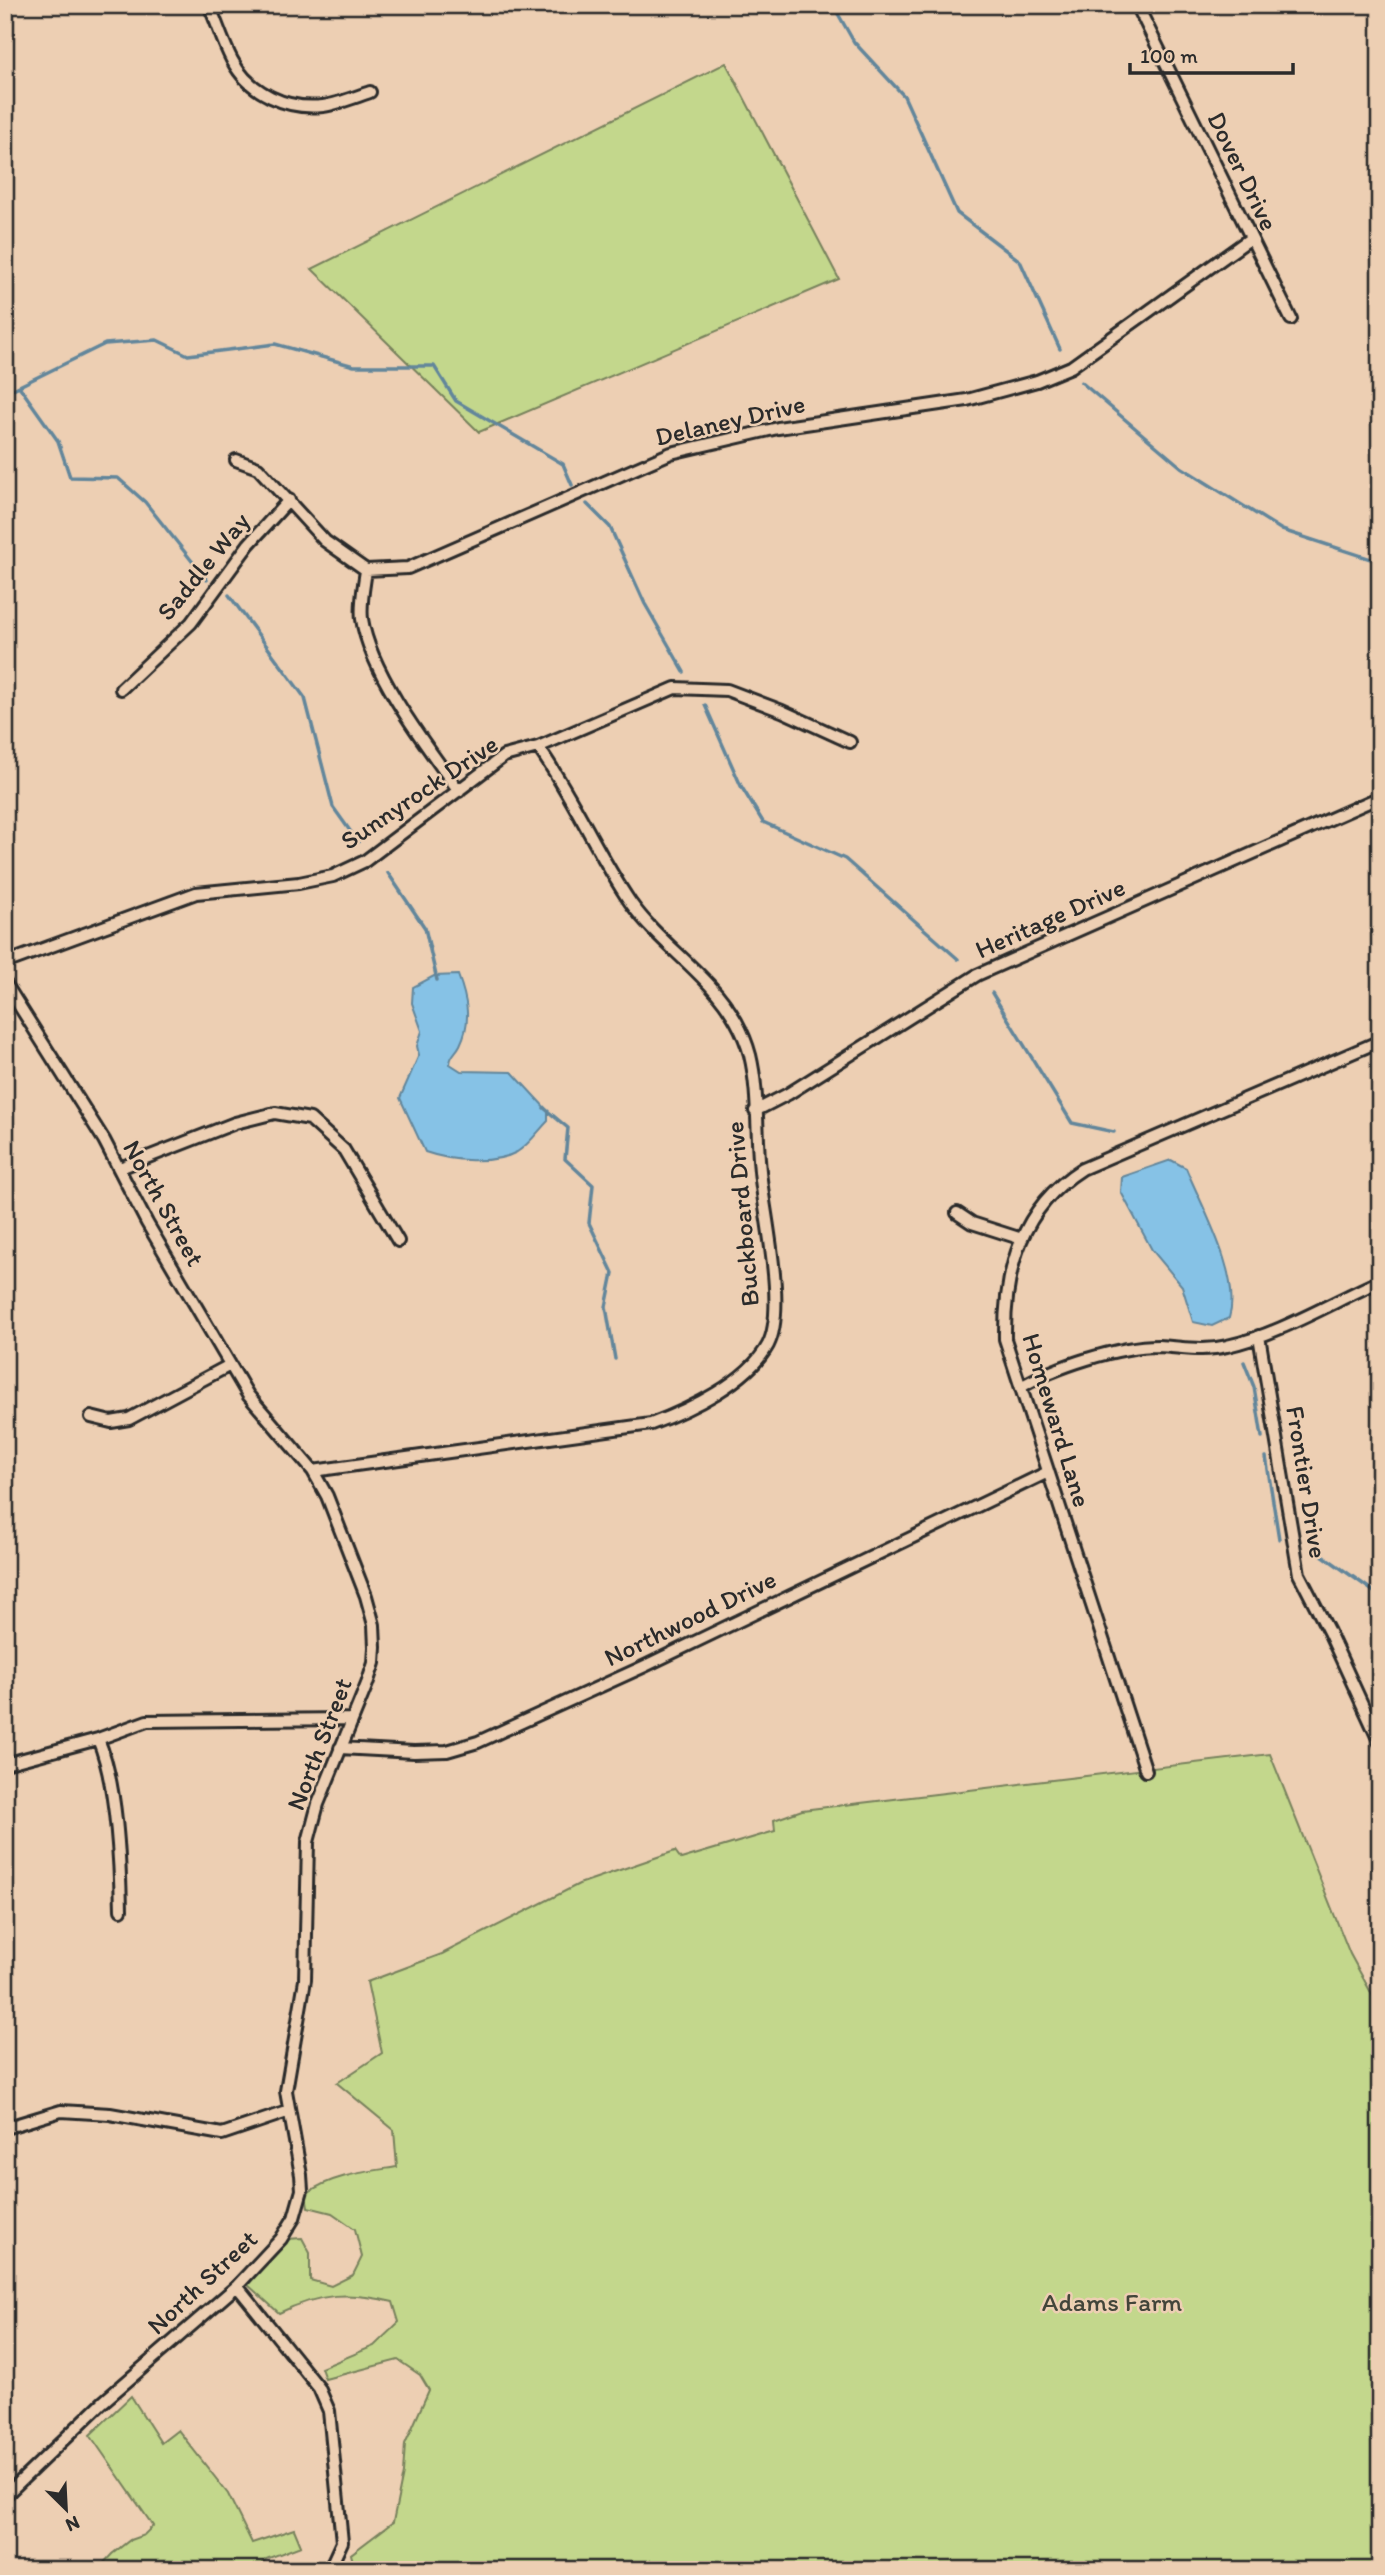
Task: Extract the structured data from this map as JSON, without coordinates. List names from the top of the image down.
{
  "streets": {
    "street": [
      "Dover Drive",
      "Delaney Drive",
      "Saddle Way",
      "Sunnyrock Drive",
      "Heritage Drive",
      "North Street",
      "Buckboard Drive",
      "Homeward Lane",
      "Frontier Drive",
      "Northwood Drive"
    ]
  },
  "crossings": [
    ["Dover Drive", "Delaney Drive"],
    ["Sunnyrock Drive", "Buckboard Drive"],
    ["Heritage Drive", "Buckboard Drive"],
    ["North Street", "Buckboard Drive"],
    ["North Street", "Northwood Drive"],
    ["Homeward Lane", "Northwood Drive"]
  ],
  "parks": ["Adams Farm"],
  "scale_bar": "100 m",
  "north": "bottom right"
}
